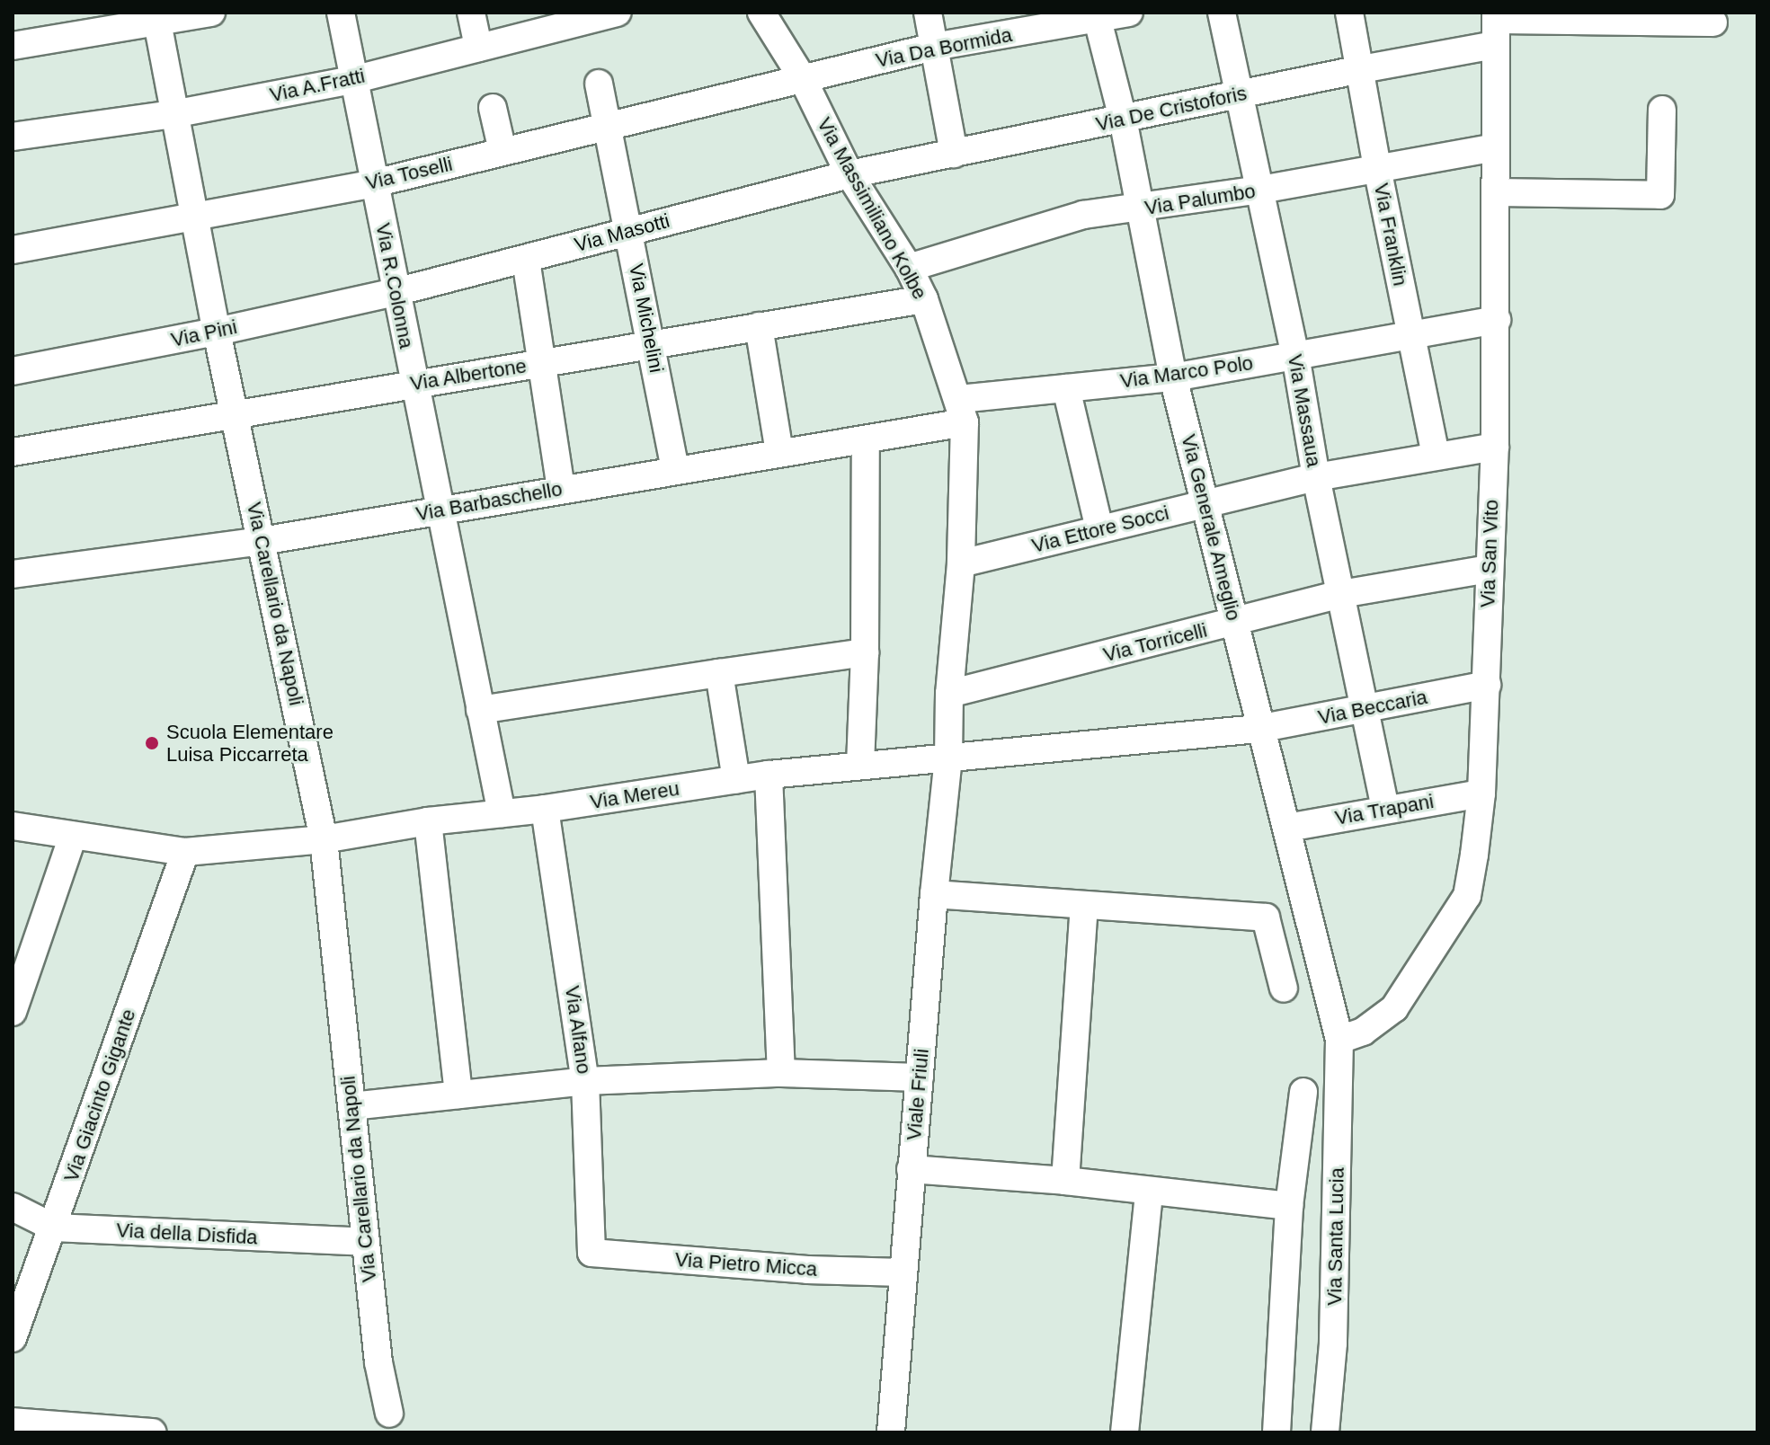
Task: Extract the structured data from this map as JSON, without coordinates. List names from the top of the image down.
{
  "streets": {
    "street": [
      "Via Da Bormida",
      "Via A.Fratti",
      "Via De Cristoforis",
      "Via Toselli",
      "Via Palumbo",
      "Via Massimiliano Kolbe",
      "Via Masotti",
      "Via Franklin",
      "Via R.Colonna",
      "Via Michelini",
      "Via Pini",
      "Via Marco Polo",
      "Via Albertone",
      "Via Massaua",
      "Via Barbaschello",
      "Via Generale Ameglio",
      "Via Ettore Socci",
      "Via San Vito",
      "Via Carellario da Napoli",
      "Via Torricelli",
      "Via Beccaria",
      "Via Mereu",
      "Via Trapani",
      "Via Alfano",
      "Viale Friuli",
      "Via Giacinto Gigante",
      "Via della Disfida",
      "Via Santa Lucia",
      "Via Pietro Micca"
    ]
  },
  "crossings": [
    ["Via Da Bormida", "Via Toselli"],
    ["Via Da Bormida", "Via Massimiliano Kolbe"],
    ["Via Da Bormida", "Via Generale Ameglio"],
    ["Via A.Fratti", "Via R.Colonna"],
    ["Via A.Fratti", "Via Carellario da Napoli"],
    ["Via De Cristoforis", "Via Massimiliano Kolbe"],
    ["Via De Cristoforis", "Via Masotti"],
    ["Via De Cristoforis", "Via Franklin"],
    ["Via De Cristoforis", "Via Massaua"],
    ["Via De Cristoforis", "Via Generale Ameglio"],
    ["Via De Cristoforis", "Via San Vito"],
    ["Via Toselli", "Via Massimiliano Kolbe"],
    ["Via Toselli", "Via R.Colonna"],
    ["Via Toselli", "Via Michelini"],
    ["Via Toselli", "Via Carellario da Napoli"],
    ["Via Palumbo", "Via Massimiliano Kolbe"],
    ["Via Palumbo", "Via Franklin"],
    ["Via Palumbo", "Via Massaua"],
    ["Via Palumbo", "Via Generale Ameglio"],
    ["Via Palumbo", "Via San Vito"],
    ["Via Massimiliano Kolbe", "Via Masotti"],
    ["Via Massimiliano Kolbe", "Via Marco Polo"],
    ["Via Massimiliano Kolbe", "Via Albertone"],
    ["Via Massimiliano Kolbe", "Via Barbaschello"],
    ["Via Massimiliano Kolbe", "Via Ettore Socci"],
    ["Via Massimiliano Kolbe", "Via Torricelli"],
    ["Via Massimiliano Kolbe", "Via Mereu"],
    ["Via Massimiliano Kolbe", "Viale Friuli"],
    ["Via Masotti", "Via R.Colonna"],
    ["Via Masotti", "Via Michelini"],
    ["Via Masotti", "Via Pini"],
    ["Via Franklin", "Via Marco Polo"],
    ["Via Franklin", "Via Ettore Socci"],
    ["Via R.Colonna", "Via Pini"],
    ["Via R.Colonna", "Via Albertone"],
    ["Via R.Colonna", "Via Barbaschello"],
    ["Via R.Colonna", "Via Mereu"],
    ["Via Michelini", "Via Albertone"],
    ["Via Michelini", "Via Barbaschello"],
    ["Via Pini", "Via Carellario da Napoli"],
    ["Via Marco Polo", "Via Massaua"],
    ["Via Marco Polo", "Via Barbaschello"],
    ["Via Marco Polo", "Via Generale Ameglio"],
    ["Via Marco Polo", "Via San Vito"],
    ["Via Albertone", "Via Carellario da Napoli"],
    ["Via Massaua", "Via Ettore Socci"],
    ["Via Massaua", "Via Torricelli"],
    ["Via Massaua", "Via Beccaria"],
    ["Via Massaua", "Via Trapani"],
    ["Via Barbaschello", "Via Carellario da Napoli"],
    ["Via Generale Ameglio", "Via Ettore Socci"],
    ["Via Generale Ameglio", "Via San Vito"],
    ["Via Generale Ameglio", "Via Torricelli"],
    ["Via Generale Ameglio", "Via Beccaria"],
    ["Via Generale Ameglio", "Via Mereu"],
    ["Via Generale Ameglio", "Via Trapani"],
    ["Via Generale Ameglio", "Via Santa Lucia"],
    ["Via Ettore Socci", "Via San Vito"],
    ["Via San Vito", "Via Torricelli"],
    ["Via San Vito", "Via Beccaria"],
    ["Via San Vito", "Via Trapani"],
    ["Via San Vito", "Via Santa Lucia"],
    ["Via Carellario da Napoli", "Via Mereu"],
    ["Via Carellario da Napoli", "Via della Disfida"],
    ["Via Beccaria", "Via Mereu"],
    ["Via Mereu", "Via Alfano"],
    ["Via Mereu", "Viale Friuli"],
    ["Via Mereu", "Via Giacinto Gigante"],
    ["Via Alfano", "Via Pietro Micca"],
    ["Viale Friuli", "Via Pietro Micca"],
    ["Via Giacinto Gigante", "Via della Disfida"]
  ],
  "places": ["Scuola Elementare Luisa Piccarreta"]
}
